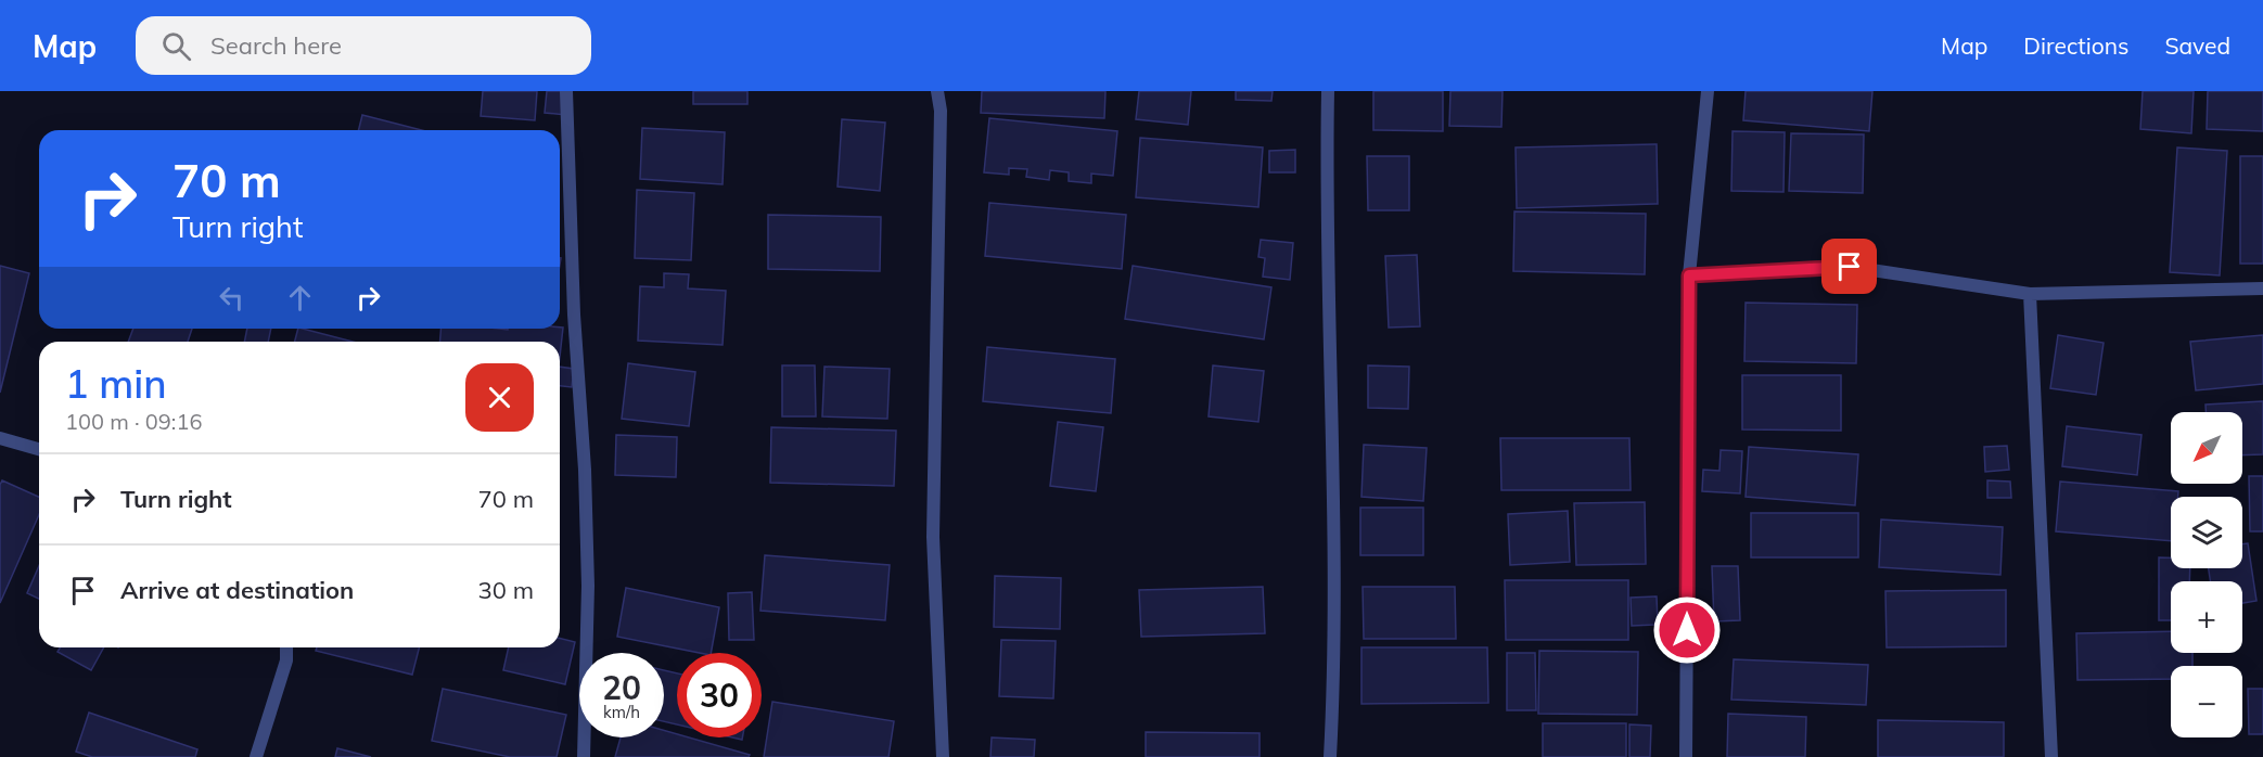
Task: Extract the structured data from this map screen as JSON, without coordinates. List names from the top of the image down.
{
  "north": "bottom left",
  "page": {
    "header": "Map",
    "search": "Search here",
    "nav": ["Map", "Directions", "Saved"],
    "turn": ["70 m", "Turn right"],
    "heading": ["1 min", "100 m · 09:16"],
    "map_buttons": ["+", "−"],
    "list": [
      {
        "name": "Turn right",
        "value": "70 m"
      },
      {
        "name": "Arrive at destination",
        "value": "30 m"
      }
    ],
    "speed": "20 km/h",
    "limit": "30"
  }
}
